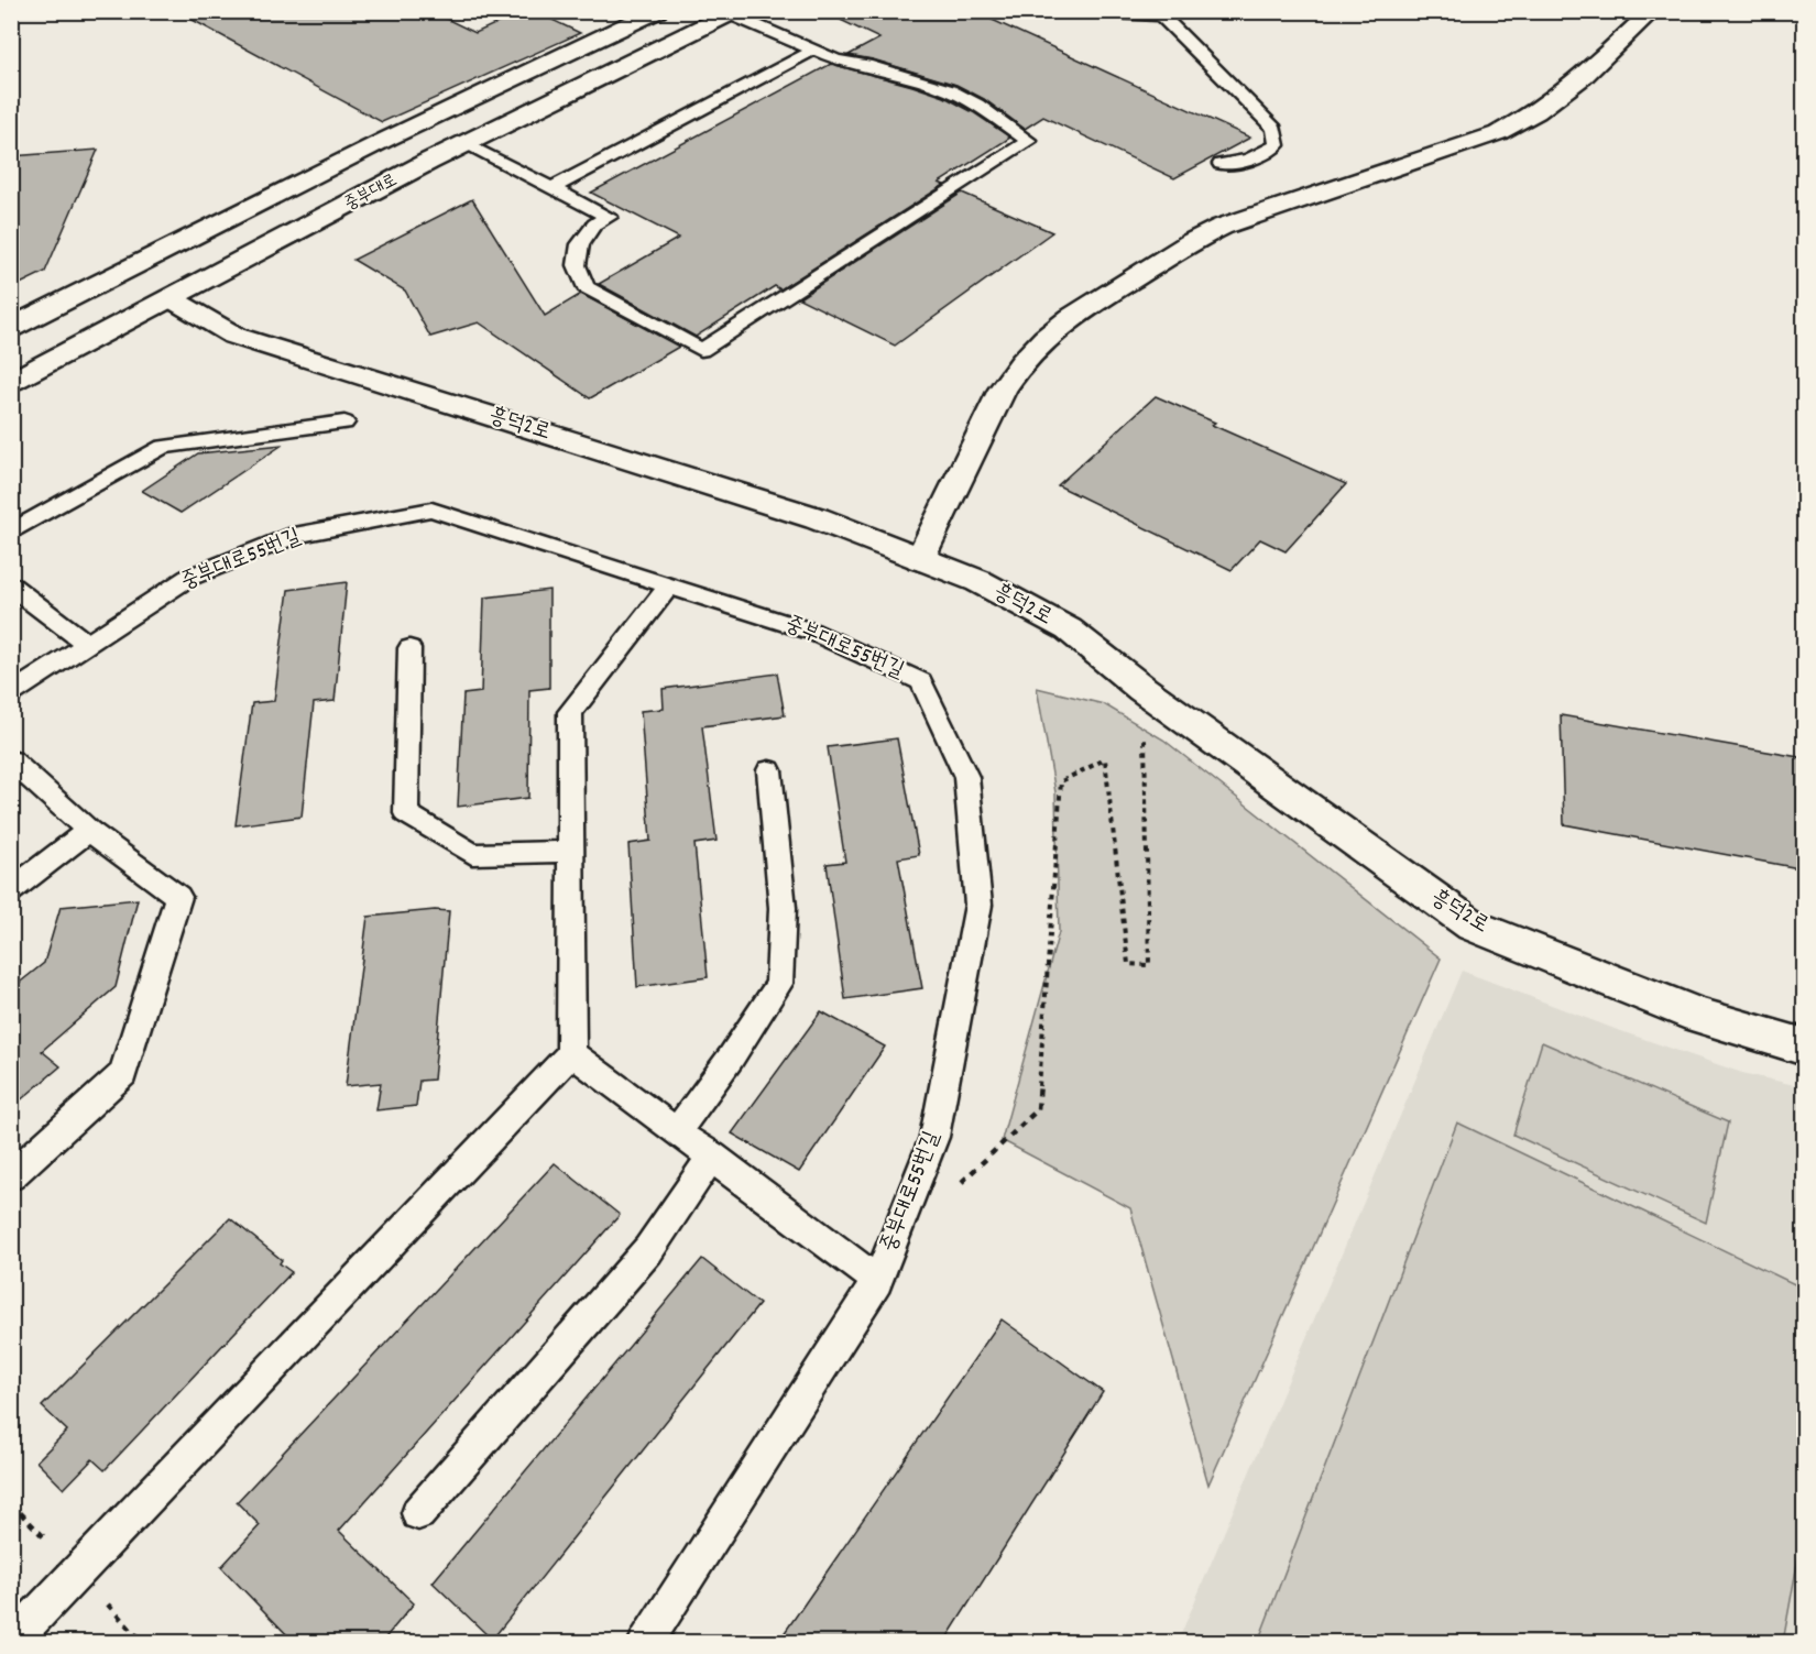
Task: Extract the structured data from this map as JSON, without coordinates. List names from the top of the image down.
{
  "streets": {
    "street": ["중부대로", "흥덕2로"],
    "lane": ["중부대로55번길"]
  },
  "crossings": [
    ["중부대로", "흥덕2로"]
  ]
}
